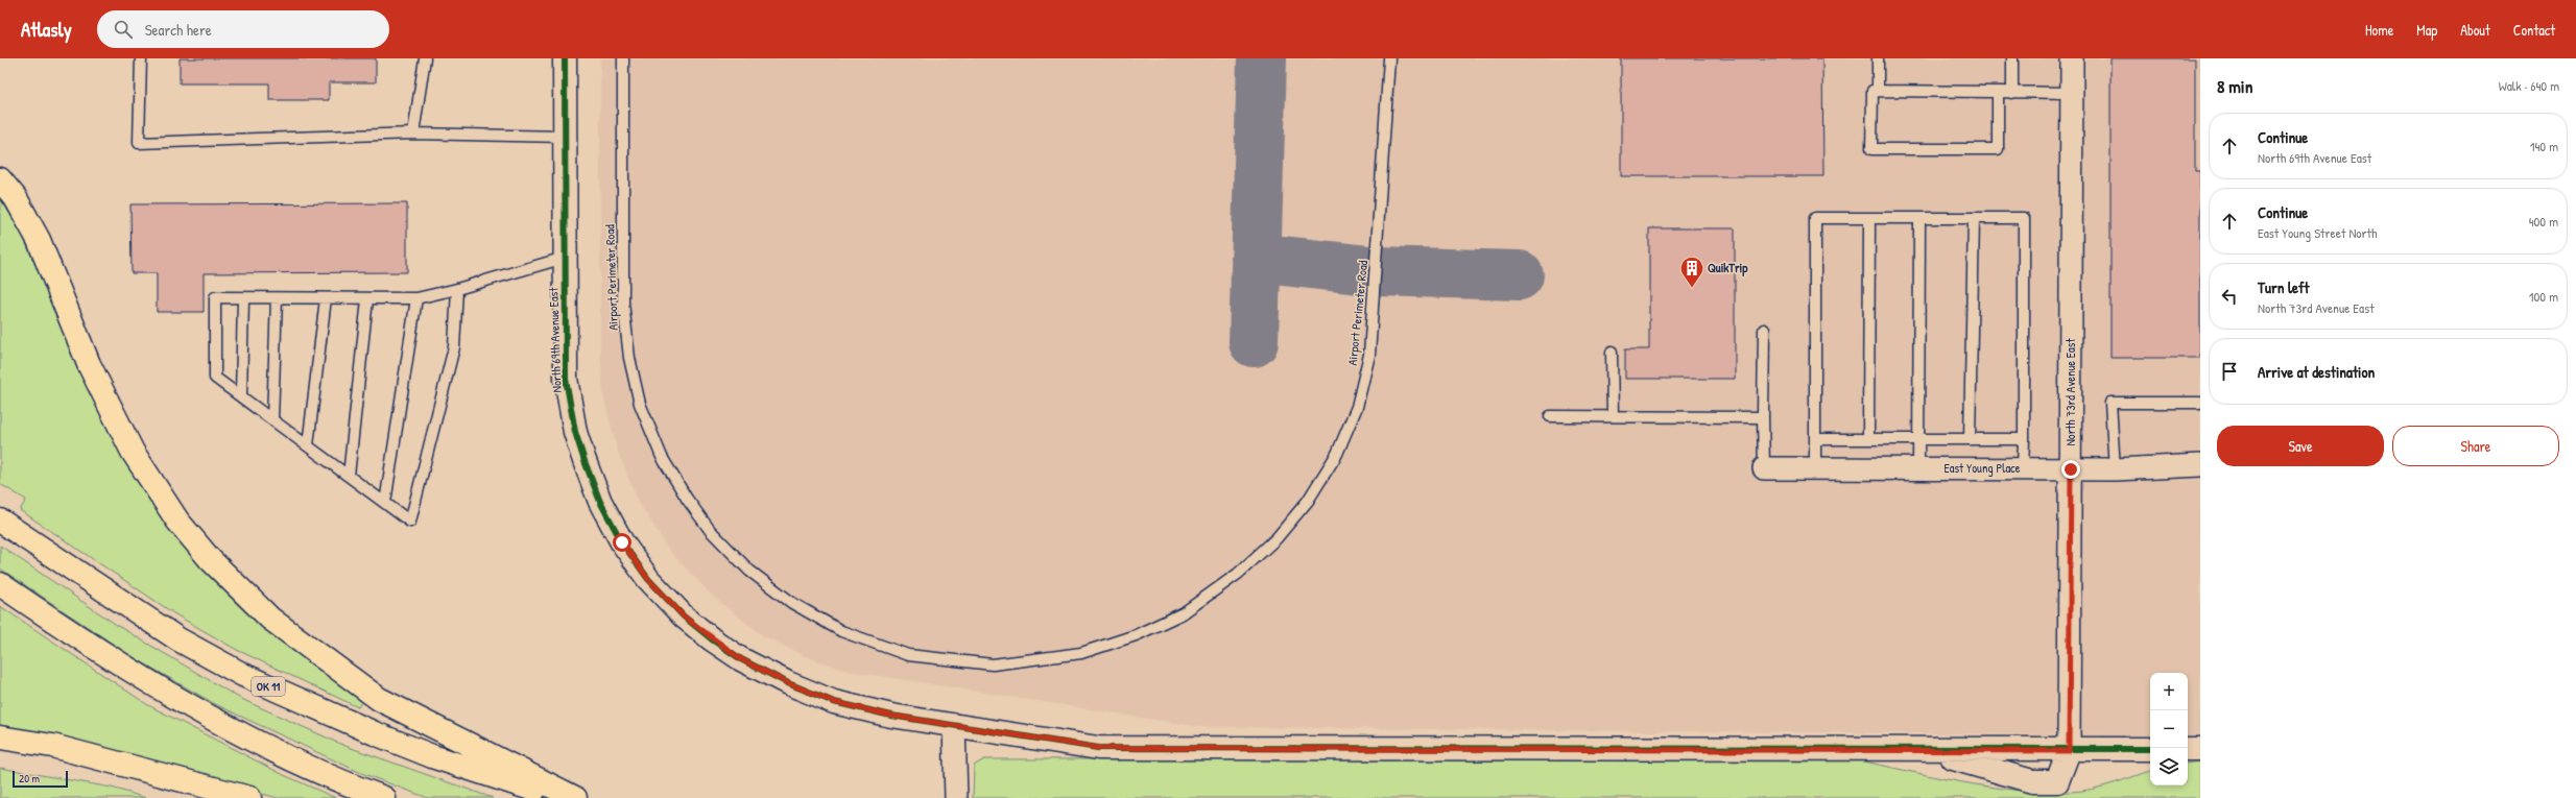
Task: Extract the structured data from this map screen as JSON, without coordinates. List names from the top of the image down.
{
  "streets": {
    "highway": ["OK 11"],
    "street": ["North 69th Avenue East", "North 73rd Avenue East", "East Young Place"],
    "lane": ["Airport Perimeter Road"]
  },
  "crossings": [
    ["North 69th Avenue East", "North 73rd Avenue East"],
    ["North 73rd Avenue East", "East Young Place"]
  ],
  "places": {
    "building": ["QuikTrip"]
  },
  "scale_bar": "20 m",
  "page": {
    "header": "Atlasly",
    "search": "Search here",
    "nav": [
      "Home",
      "Map",
      "About",
      "Contact"
    ],
    "heading": ["8 min", "Walk · 640 m"],
    "list": [
      ["Continue", "North 69th Avenue East", "140 m"],
      ["Continue", "East Young Street North", "400 m"],
      ["Turn left", "North 73rd Avenue East", "100 m"],
      "Arrive at destination"
    ],
    "buttons": ["Save", "Share"],
    "map_buttons": ["+", "−"],
    "scale": "20 m"
  }
}
